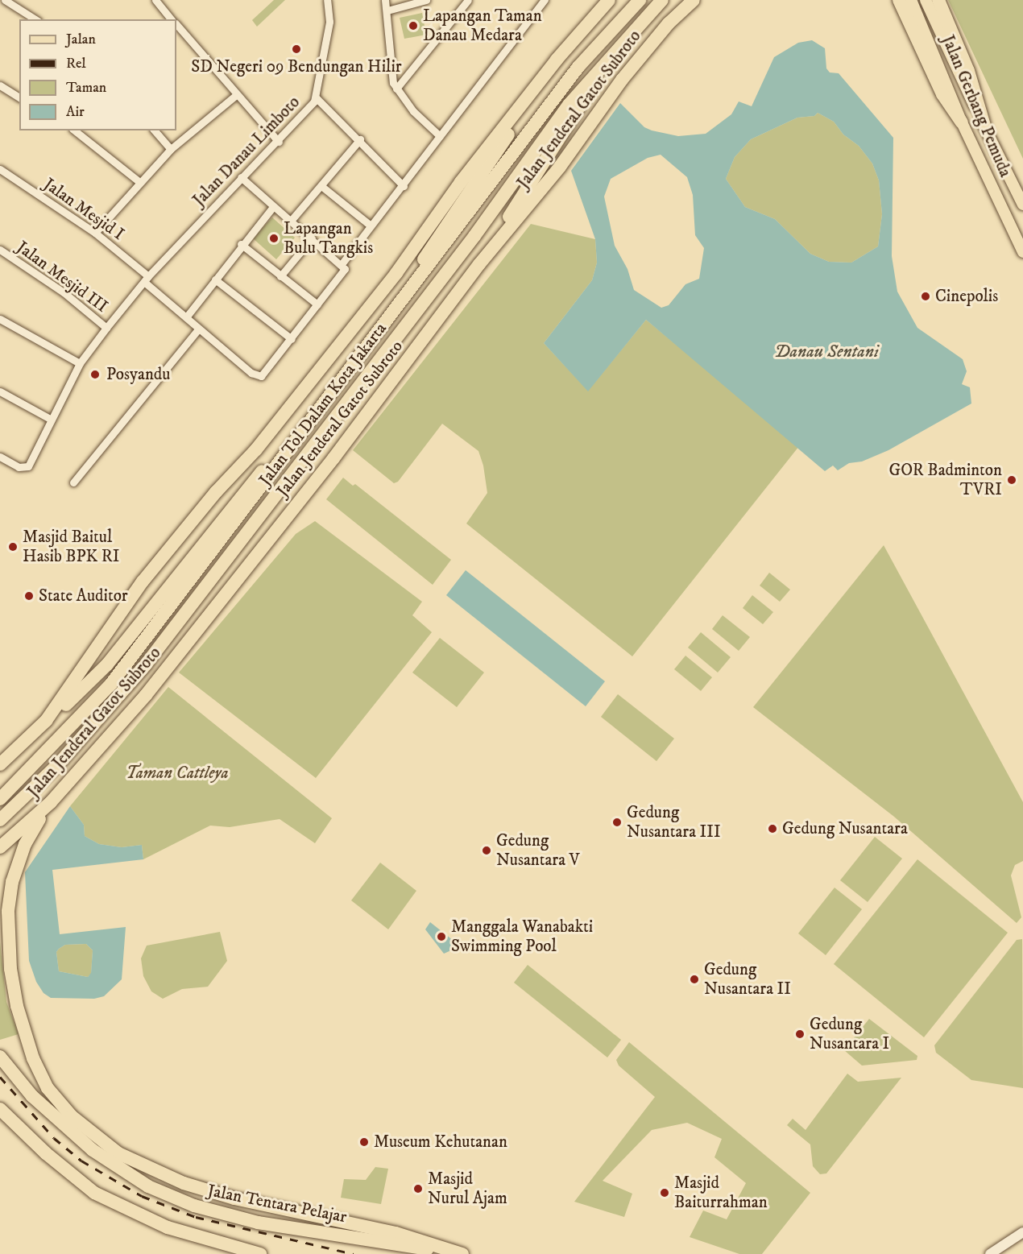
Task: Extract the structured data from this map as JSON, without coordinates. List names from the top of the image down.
{
  "streets": {
    "highway": ["Jalan Jenderal Gatot Subroto", "Jalan Tol Dalam Kota Jakarta", "Jalan Tentara Pelajar"],
    "main road": ["Jalan Gerbang Pemuda"],
    "street": ["Jalan Danau Limboto", "Jalan Mesjid I", "Jalan Mesjid III"]
  },
  "crossings": [
    ["Jalan Danau Limboto", "Jalan Mesjid I"],
    ["Jalan Danau Limboto", "Jalan Mesjid III"]
  ],
  "water": ["Danau Sentani"],
  "parks": ["Taman Cattleya"],
  "places": [
    "Lapangan Taman Danau Medara",
    "SD Negeri 09 Bendungan Hilir",
    "Lapangan Bulu Tangkis",
    "Cinepolis",
    "Posyandu",
    "GOR Badminton TVRI",
    "Masjid Baitul Hasib BPK RI",
    "State Auditor",
    "Gedung Nusantara III",
    "Gedung Nusantara",
    "Gedung Nusantara V",
    "Manggala Wanabakti Swimming Pool",
    "Gedung Nusantara II",
    "Gedung Nusantara I",
    "Museum Kehutanan",
    "Masjid Nurul Ajam",
    "Masjid Baiturrahman"
  ],
  "legend": [
    "Jalan",
    "Rel",
    "Taman",
    "Air"
  ]
}
